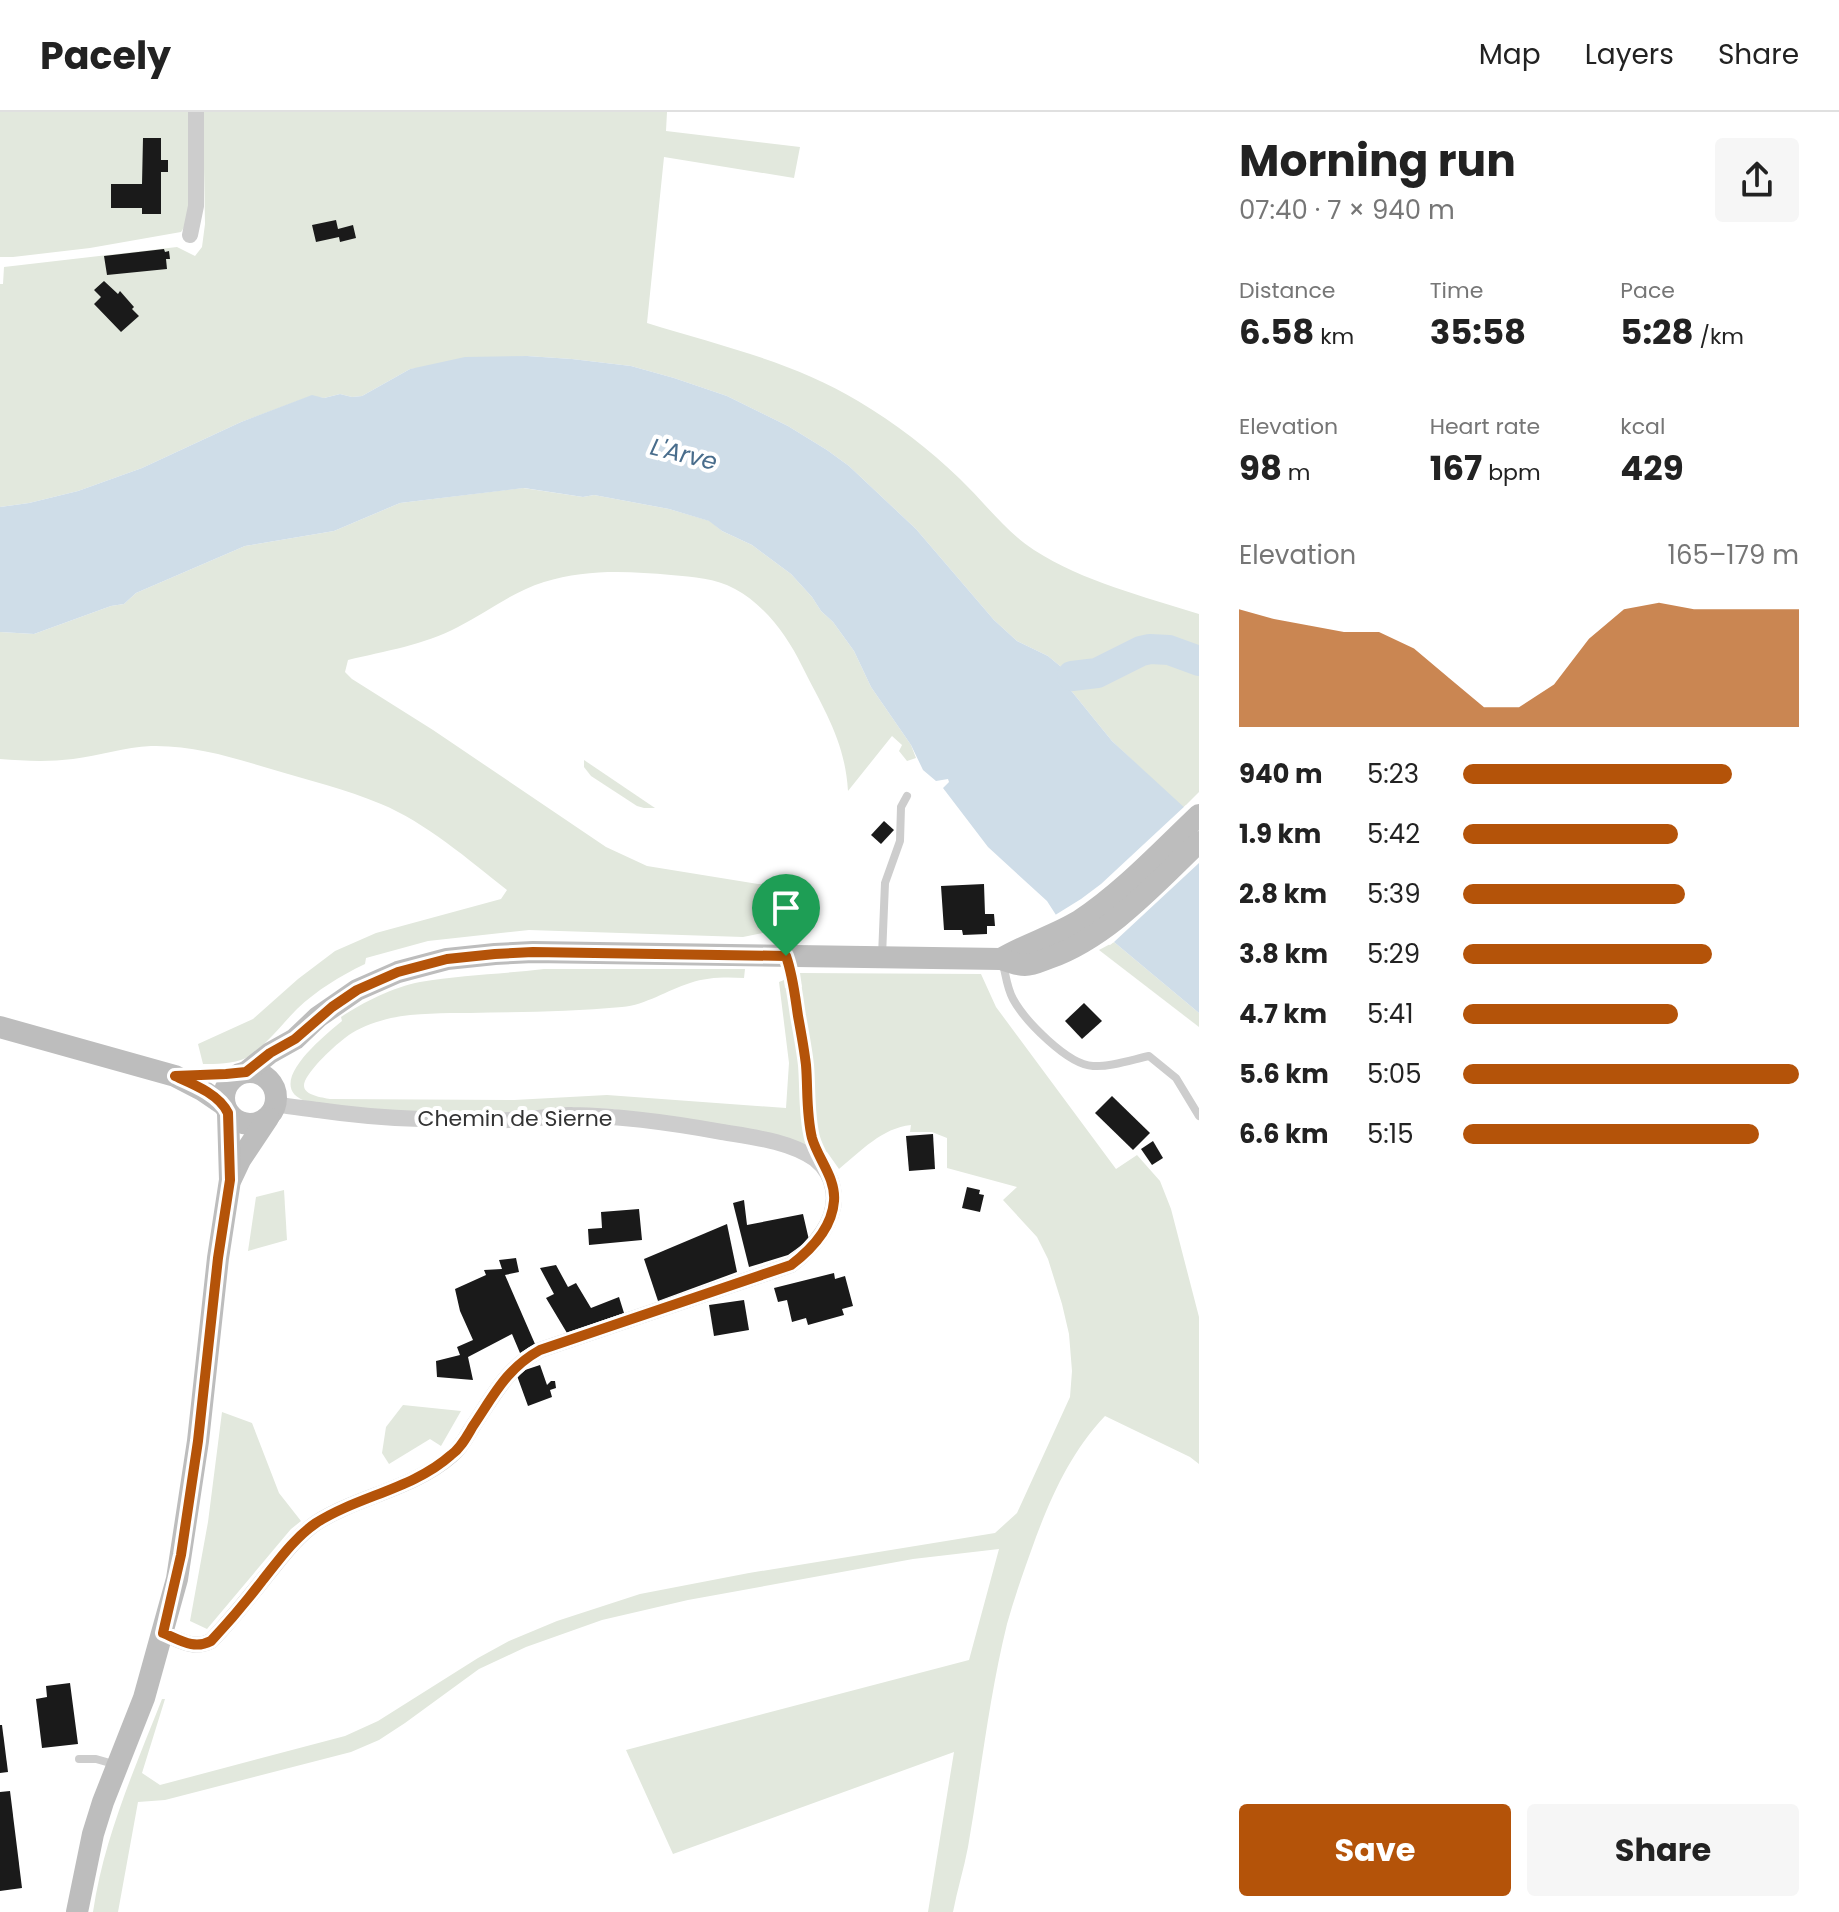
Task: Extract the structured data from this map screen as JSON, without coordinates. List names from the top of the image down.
{
  "streets": {
    "street": ["Chemin de Sierne"]
  },
  "water": ["L'Arve"],
  "page": {
    "header": "Pacely",
    "nav": ["Map", "Layers", "Share"],
    "heading": ["Morning run", "07:40 · 7 × 940 m"],
    "stats": [
      ["Distance", "6.58 km"],
      ["Time", "35:58"],
      ["Pace", "5:28 /km"],
      ["Elevation", "98 m"],
      ["Heart rate", "167 bpm"],
      ["kcal", "429"]
    ],
    "chart": ["Elevation", "165–179 m"],
    "list": [
      {
        "name": "940 m",
        "note": "5:23"
      },
      {
        "name": "1.9 km",
        "note": "5:42"
      },
      {
        "name": "2.8 km",
        "note": "5:39"
      },
      {
        "name": "3.8 km",
        "note": "5:29"
      },
      {
        "name": "4.7 km",
        "note": "5:41"
      },
      {
        "name": "5.6 km",
        "note": "5:05"
      },
      {
        "name": "6.6 km",
        "note": "5:15"
      }
    ],
    "buttons": ["Save", "Share"]
  }
}
